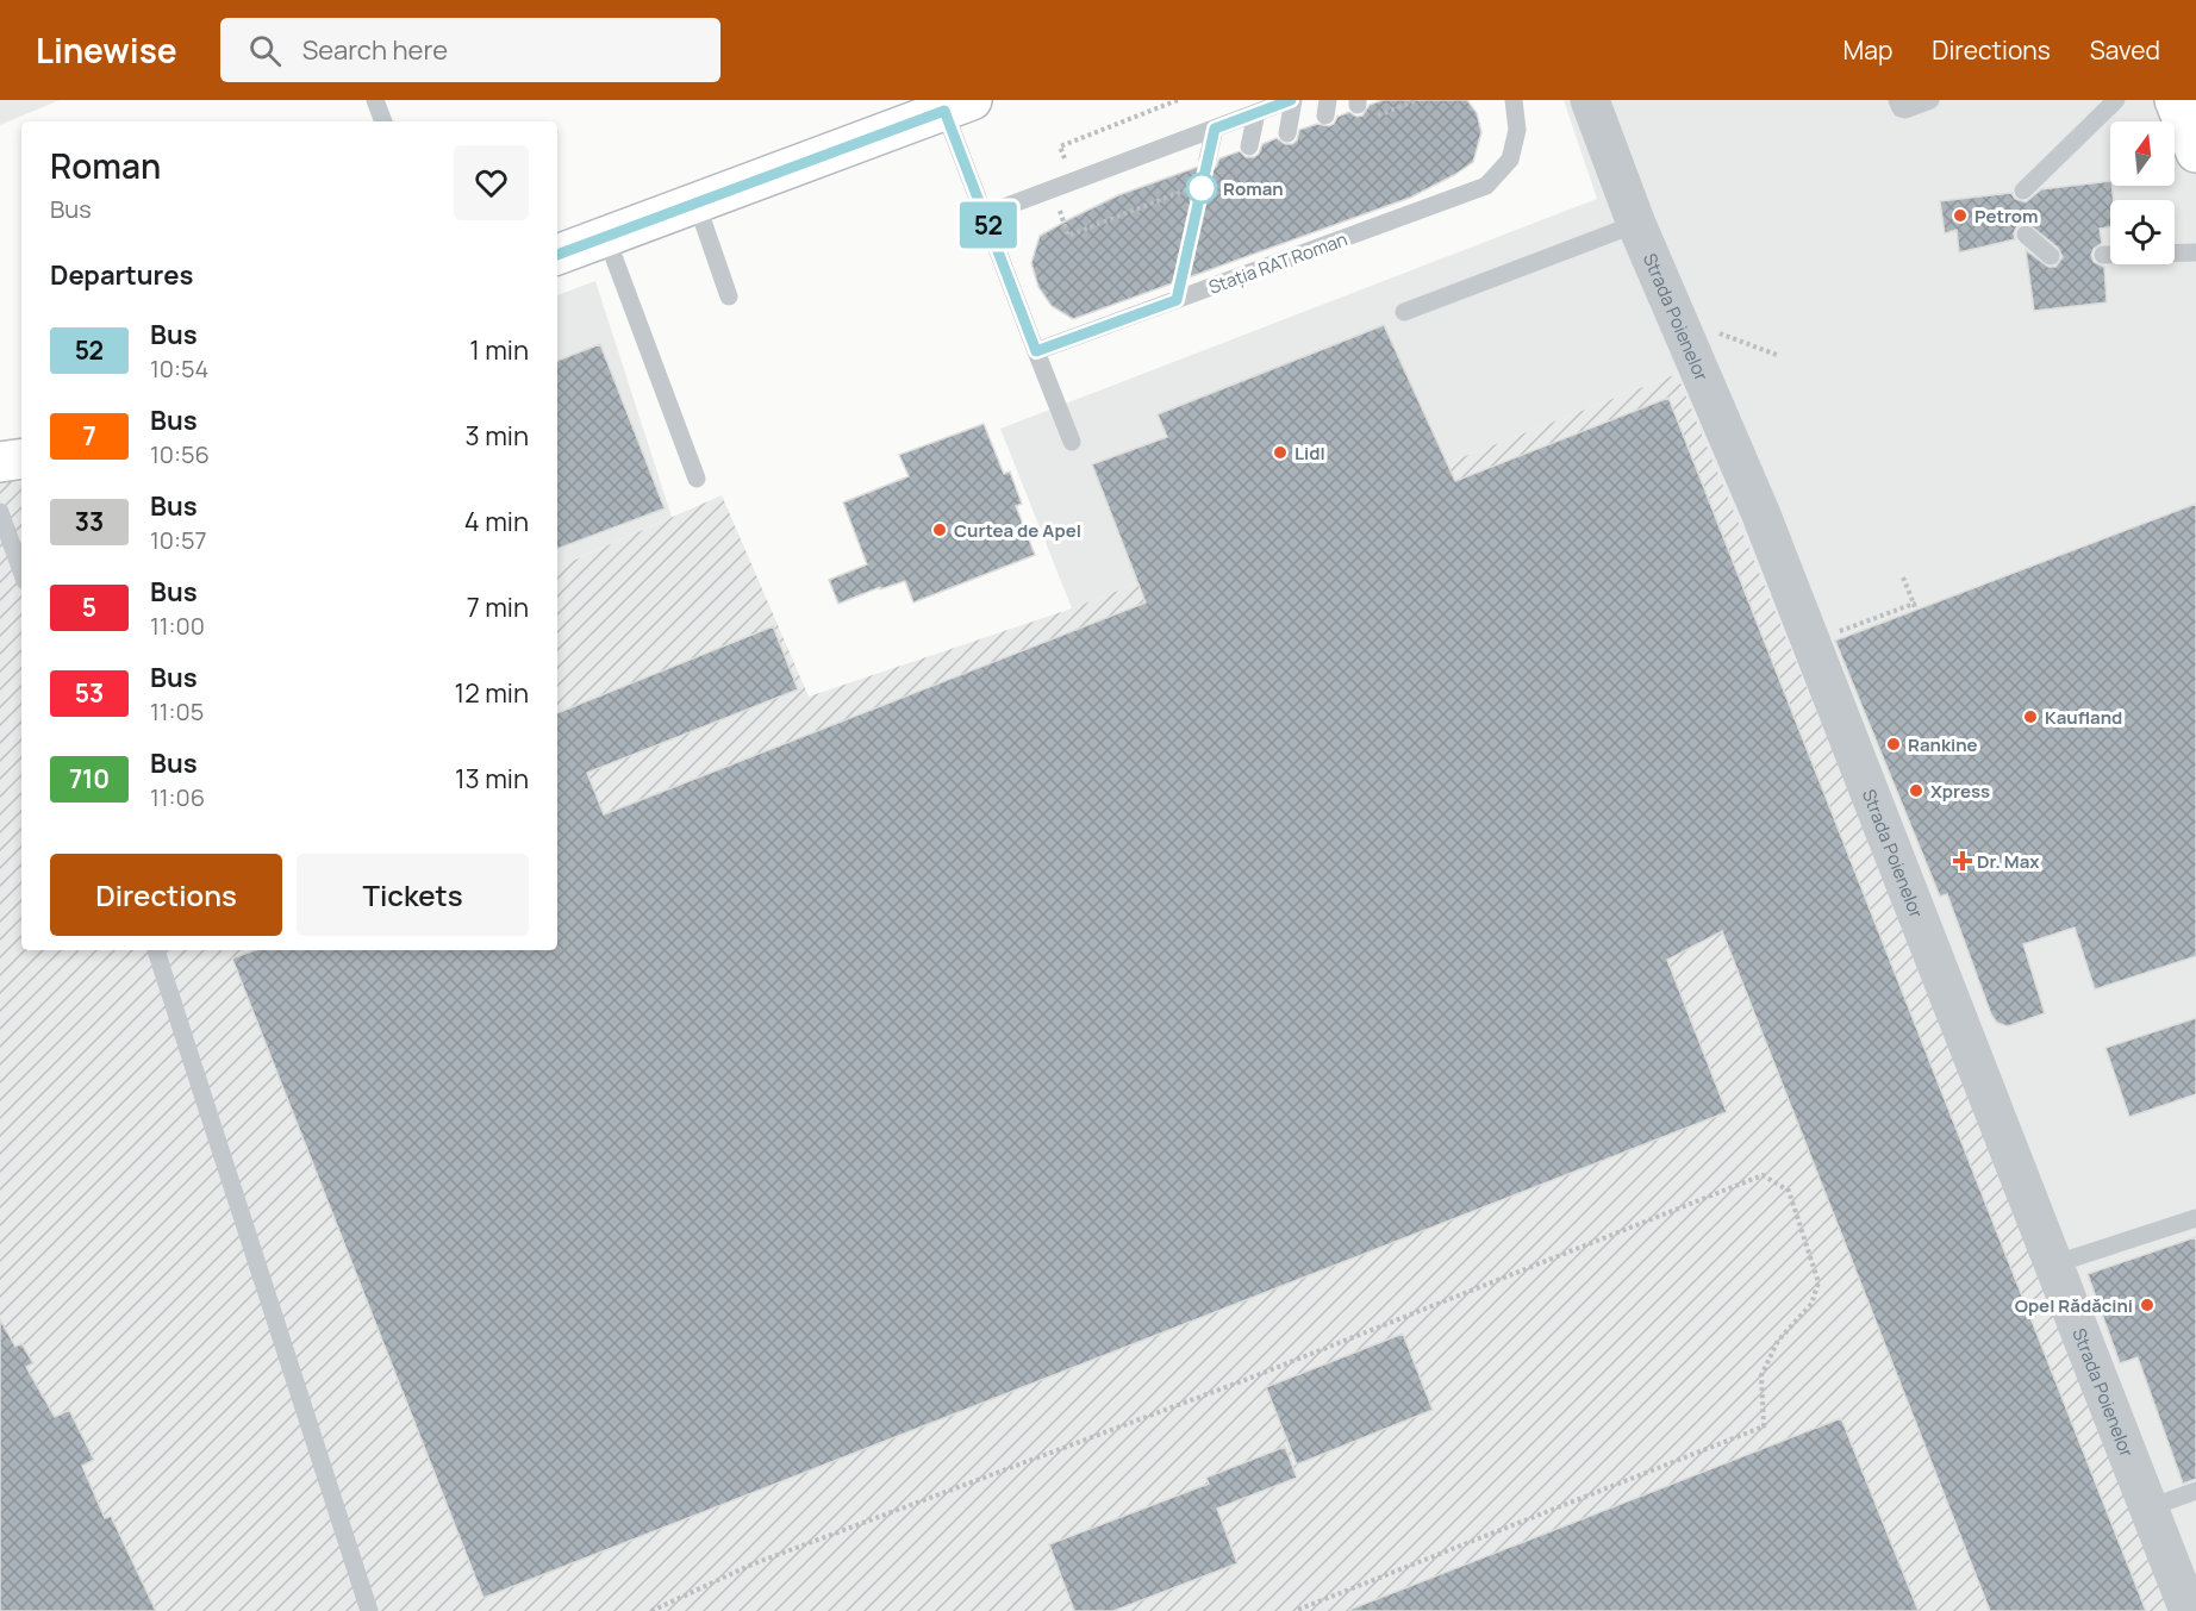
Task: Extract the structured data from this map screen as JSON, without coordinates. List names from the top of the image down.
{
  "streets": {
    "street": ["Strada Poienelor"],
    "lane": ["Stația RAT Roman"]
  },
  "places": {
    "other": [
      "Roman",
      "Petrom",
      "Lidl",
      "Curtea de Apel",
      "Kaufland",
      "Rankine",
      "Xpress",
      "Opel Rădăcini"
    ],
    "health": ["Dr. Max"]
  },
  "lines": ["bus line 52"],
  "north": "top",
  "page": {
    "header": "Linewise",
    "search": "Search here",
    "nav": ["Map", "Directions", "Saved"],
    "on_map": "52",
    "heading": [
      ["Roman", "Bus"],
      "Departures"
    ],
    "list": [
      {
        "mark": "52",
        "name": "Bus",
        "note": "10:54",
        "value": "1 min"
      },
      {
        "mark": "7",
        "name": "Bus",
        "note": "10:56",
        "value": "3 min"
      },
      {
        "mark": "33",
        "name": "Bus",
        "note": "10:57",
        "value": "4 min"
      },
      {
        "mark": "5",
        "name": "Bus",
        "note": "11:00",
        "value": "7 min"
      },
      {
        "mark": "53",
        "name": "Bus",
        "note": "11:05",
        "value": "12 min"
      },
      {
        "mark": "710",
        "name": "Bus",
        "note": "11:06",
        "value": "13 min"
      }
    ],
    "buttons": ["Directions", "Tickets"]
  }
}
